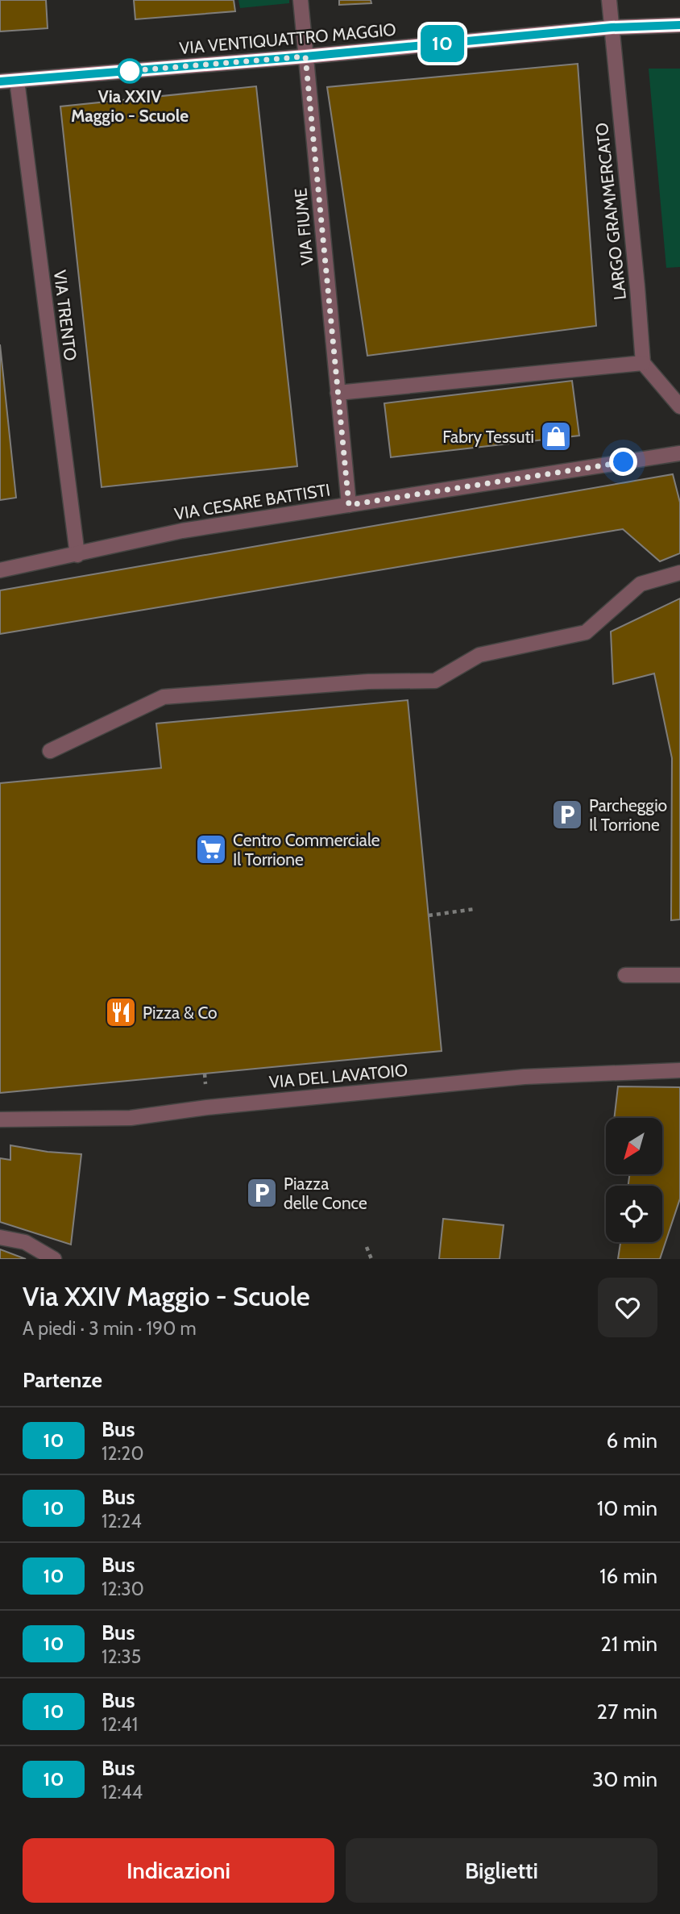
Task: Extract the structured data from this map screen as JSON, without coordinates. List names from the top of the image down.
{
  "streets": {
    "main road": ["VIA VENTIQUATTRO MAGGIO"],
    "street": [
      "LARGO GRAMMERCATO",
      "VIA FIUME",
      "VIA TRENTO",
      "VIA CESARE BATTISTI",
      "VIA DEL LAVATOIO"
    ]
  },
  "crossings": [
    ["VIA VENTIQUATTRO MAGGIO", "LARGO GRAMMERCATO"],
    ["VIA VENTIQUATTRO MAGGIO", "VIA FIUME"],
    ["VIA VENTIQUATTRO MAGGIO", "VIA TRENTO"],
    ["VIA FIUME", "VIA CESARE BATTISTI"],
    ["VIA TRENTO", "VIA CESARE BATTISTI"]
  ],
  "places": {
    "other": ["Via XXIV Maggio - Scuole"],
    "shop": ["Fabry Tessuti"],
    "parking": ["Parcheggio Il Torrione", "Piazza delle Conce"],
    "supermarket": ["Centro Commerciale Il Torrione"],
    "restaurant": ["Pizza & Co"]
  },
  "lines": ["bus line 10"],
  "north": "bottom left",
  "page": {
    "on_map": "10",
    "heading": [
      ["Via XXIV Maggio - Scuole", "A piedi · 3 min · 190 m"],
      "Partenze"
    ],
    "list": [
      {
        "mark": "10",
        "name": "Bus",
        "note": "12:20",
        "value": "6 min"
      },
      {
        "mark": "10",
        "name": "Bus",
        "note": "12:24",
        "value": "10 min"
      },
      {
        "mark": "10",
        "name": "Bus",
        "note": "12:30",
        "value": "16 min"
      },
      {
        "mark": "10",
        "name": "Bus",
        "note": "12:35",
        "value": "21 min"
      },
      {
        "mark": "10",
        "name": "Bus",
        "note": "12:41",
        "value": "27 min"
      },
      {
        "mark": "10",
        "name": "Bus",
        "note": "12:44",
        "value": "30 min"
      }
    ],
    "buttons": ["Indicazioni", "Biglietti"]
  }
}
